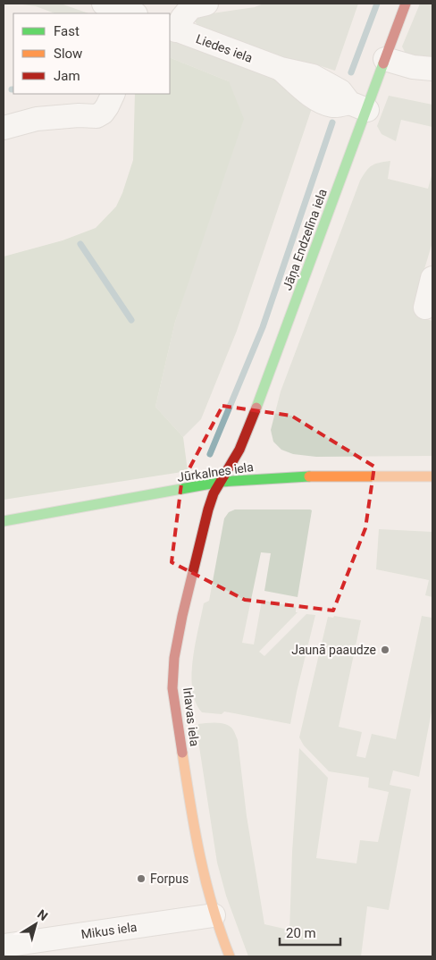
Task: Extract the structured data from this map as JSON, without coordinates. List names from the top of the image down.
{
  "streets": {
    "street": [
      "Liedes iela",
      "Jāņa Endzelīna iela",
      "Jūrkalnes iela",
      "Irlavas iela",
      "Mikus iela"
    ]
  },
  "crossings": [
    ["Liedes iela", "Jāņa Endzelīna iela"],
    ["Jāņa Endzelīna iela", "Jūrkalnes iela"],
    ["Jāņa Endzelīna iela", "Irlavas iela"],
    ["Jūrkalnes iela", "Irlavas iela"],
    ["Irlavas iela", "Mikus iela"]
  ],
  "places": ["Jaunā paaudze", "Forpus"],
  "legend": ["Fast", "Slow", "Jam"],
  "scale_bar": "20 m",
  "north": "top right"
}
